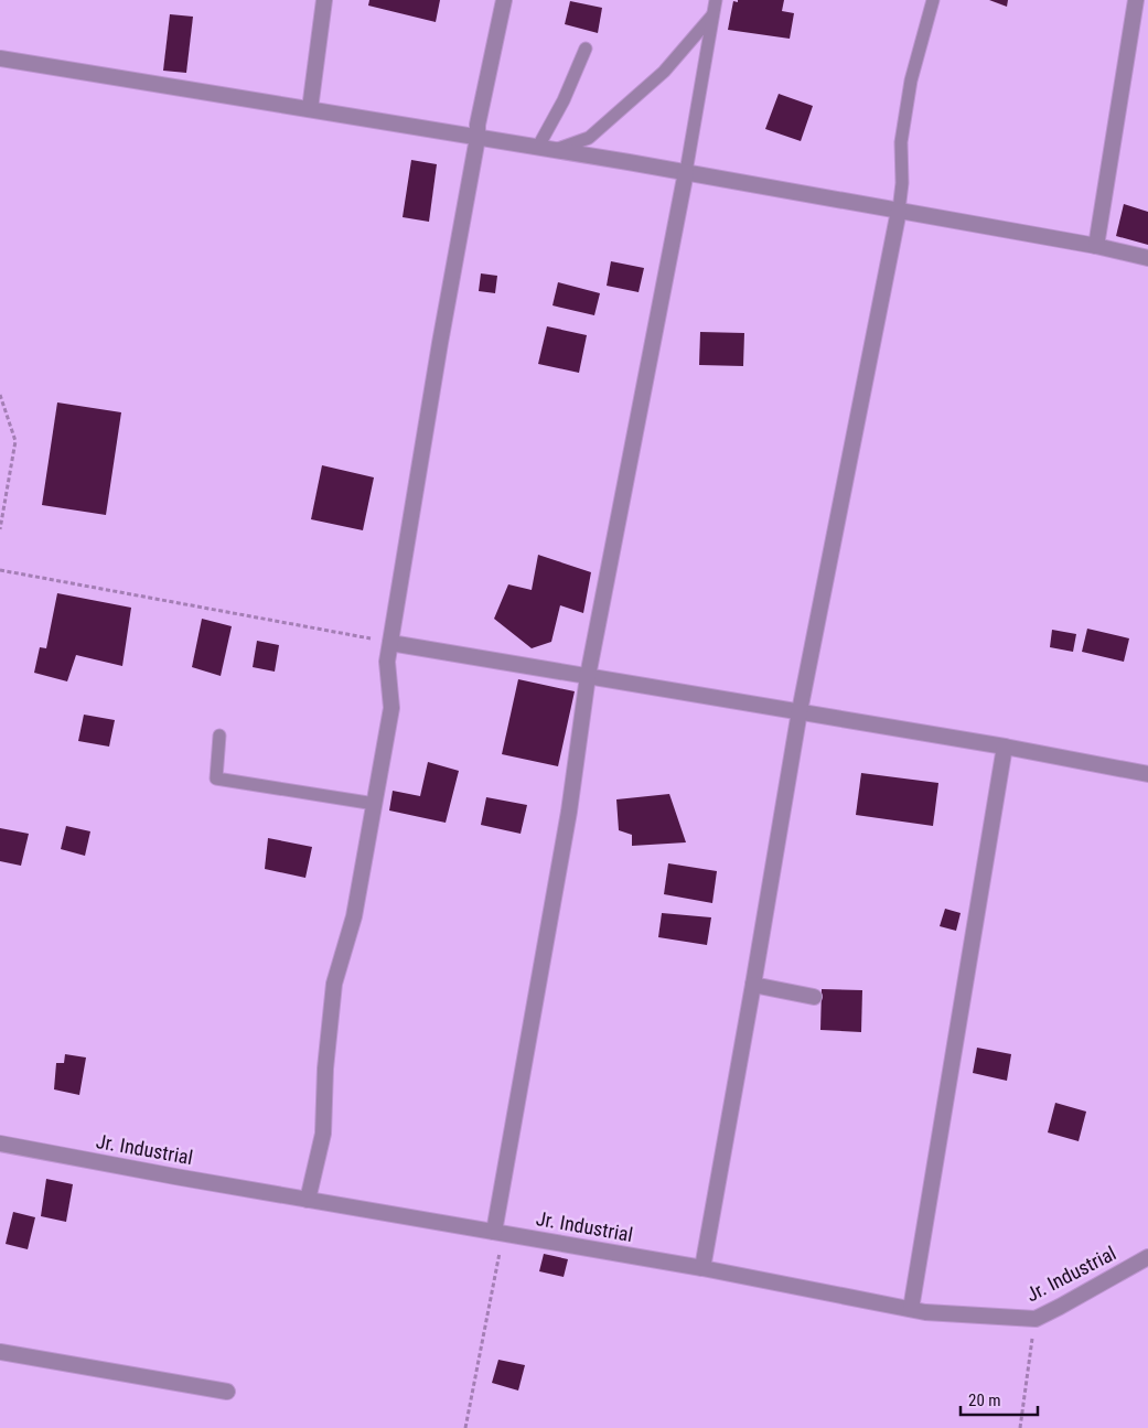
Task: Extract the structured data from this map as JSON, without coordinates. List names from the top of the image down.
{
  "streets": {
    "street": ["Jr. Industrial"]
  },
  "scale_bar": "20 m"
}
